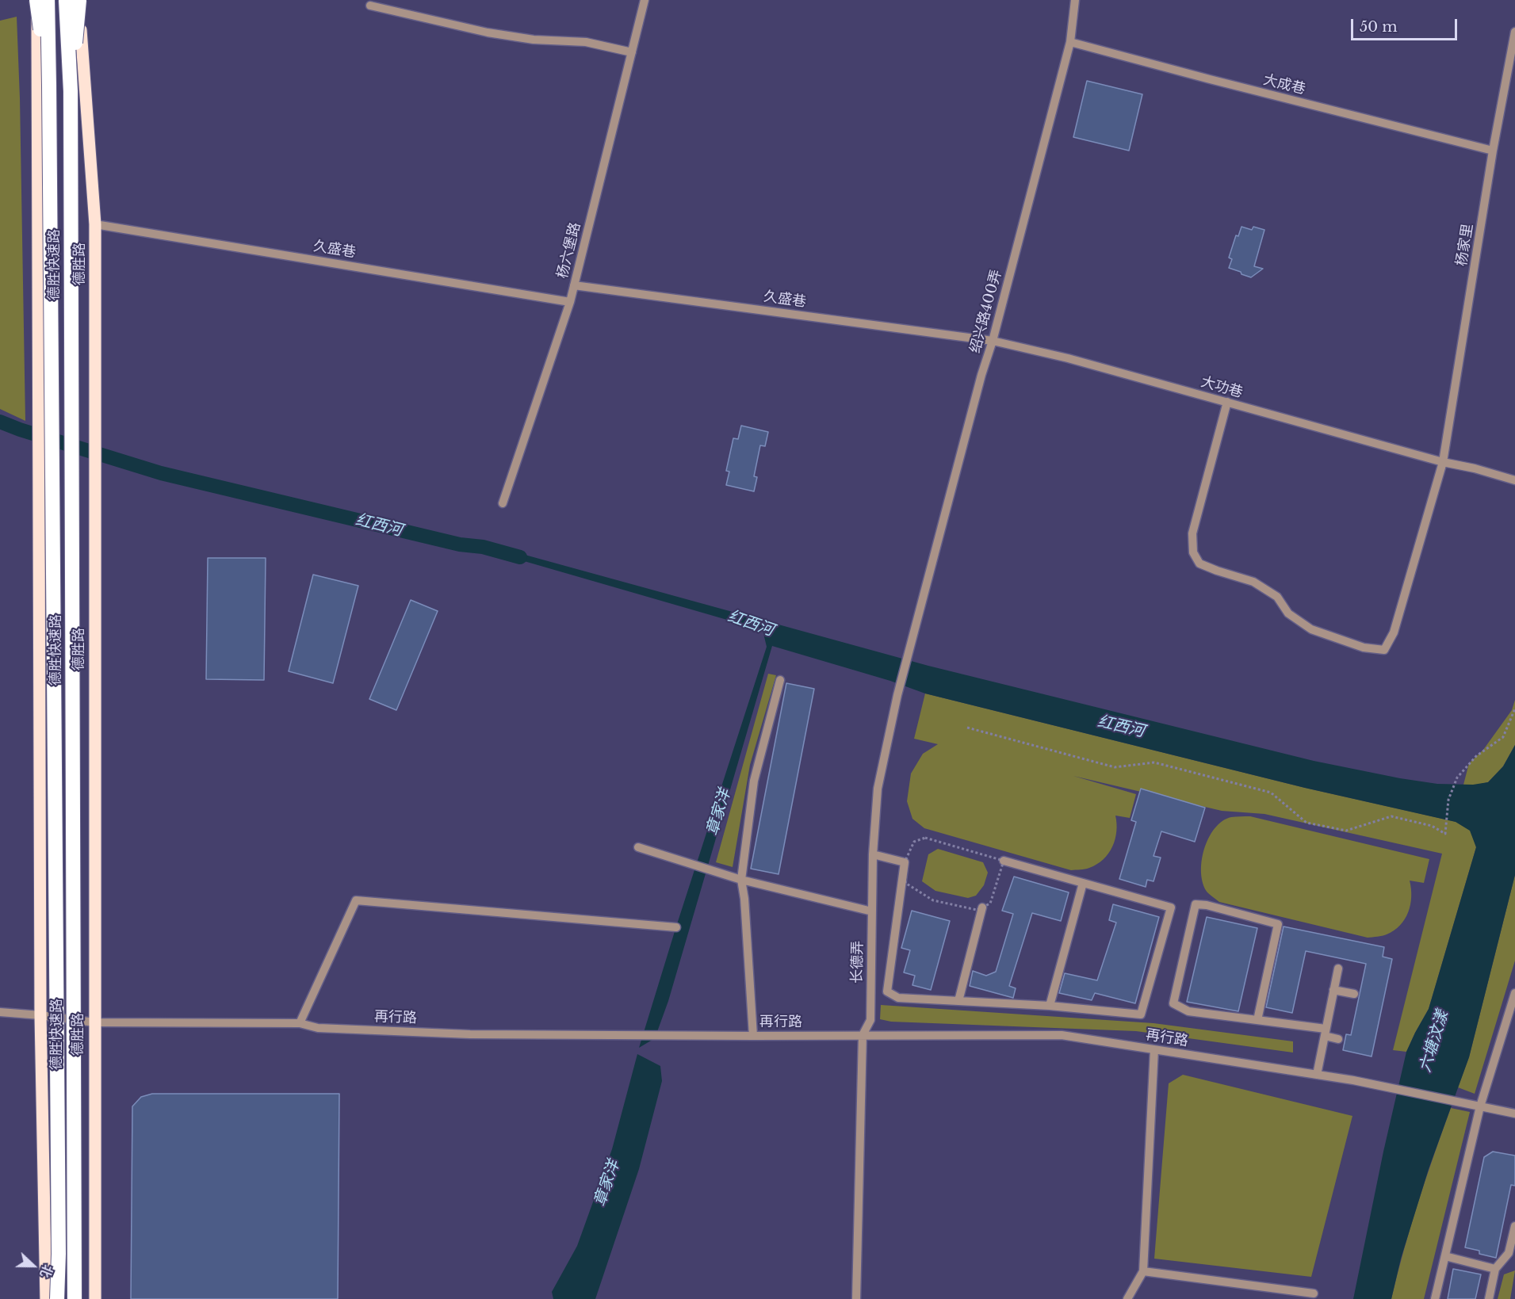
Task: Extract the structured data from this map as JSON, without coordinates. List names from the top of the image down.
{
  "streets": {
    "highway": ["德胜快速路"],
    "main road": ["德胜路"],
    "street": [
      "大成巷",
      "杨家里",
      "久盛巷",
      "杨六堡路",
      "绍兴路400弄",
      "大功巷",
      "长德弄",
      "再行路"
    ]
  },
  "crossings": [
    ["大成巷", "杨家里"],
    ["大成巷", "绍兴路400弄"],
    ["杨家里", "大功巷"],
    ["久盛巷", "杨六堡路"],
    ["久盛巷", "德胜路"],
    ["久盛巷", "绍兴路400弄"],
    ["久盛巷", "大功巷"],
    ["德胜路", "再行路"],
    ["绍兴路400弄", "大功巷"],
    ["绍兴路400弄", "长德弄"],
    ["长德弄", "再行路"]
  ],
  "water": ["红西河", "章家洋", "六塘汶漾"],
  "scale_bar": "50 m",
  "north": "right"
}
